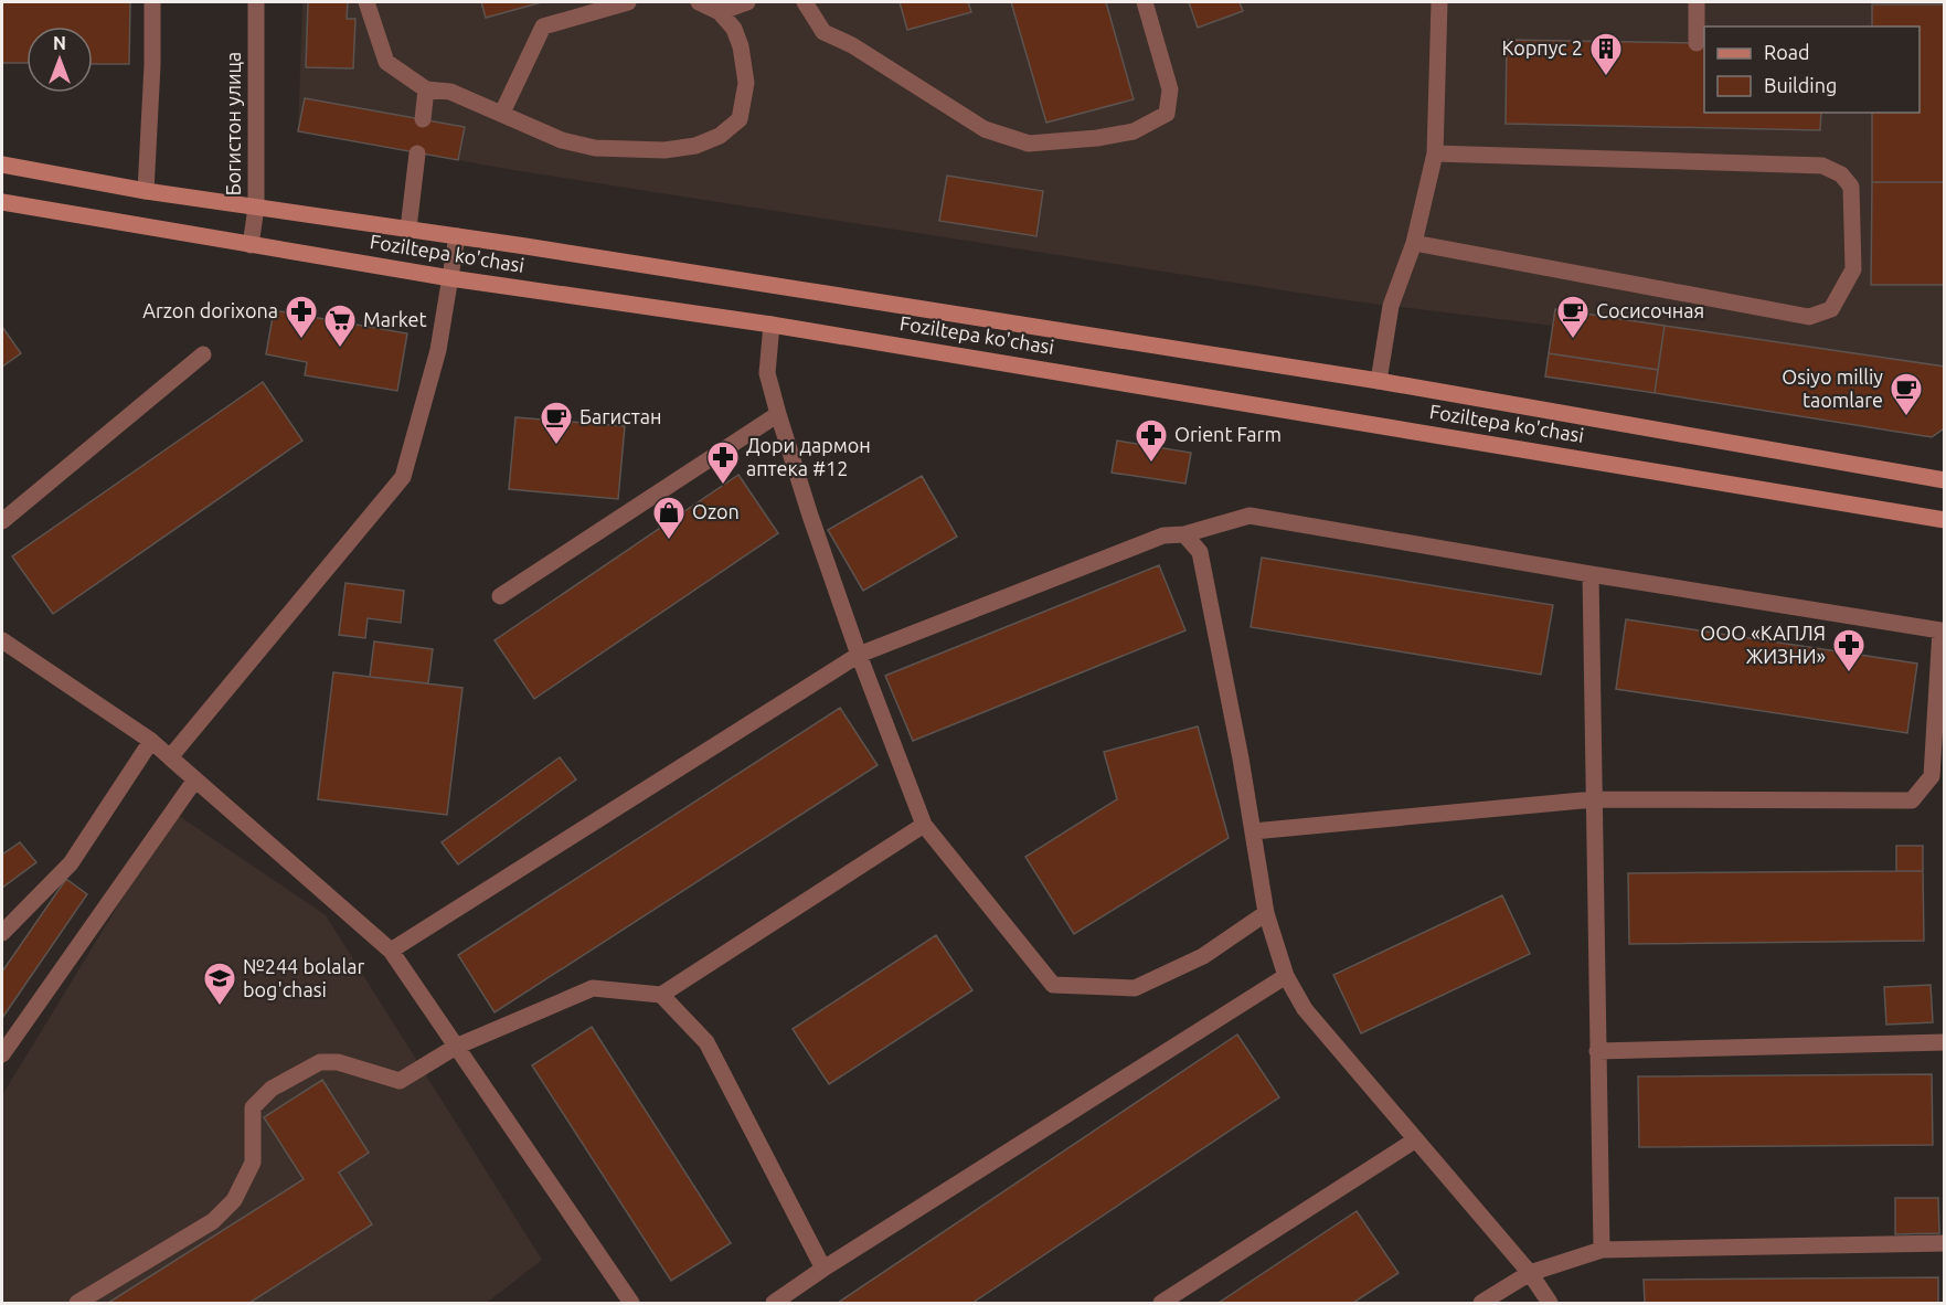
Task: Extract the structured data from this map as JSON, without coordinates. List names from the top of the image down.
{
  "streets": {
    "main road": ["Foziltepa ko'chasi"],
    "street": ["Богистон улица"]
  },
  "crossings": [
    ["Богистон улица", "Foziltepa ko'chasi"]
  ],
  "places": {
    "building": ["Корпус 2"],
    "pharmacy": [
      "Arzon dorixona",
      "Orient Farm",
      "Дори дармон аптека #12",
      "ООО «КАПЛЯ ЖИЗНИ»"
    ],
    "cafe": ["Сосисочная", "Osiyo milliy taomlare", "Багистан"],
    "supermarket": ["Market"],
    "shop": ["Ozon"],
    "school or university": ["№244 bolalar bog'chasi"]
  },
  "legend": ["Road", "Building"],
  "north": "top"
}
